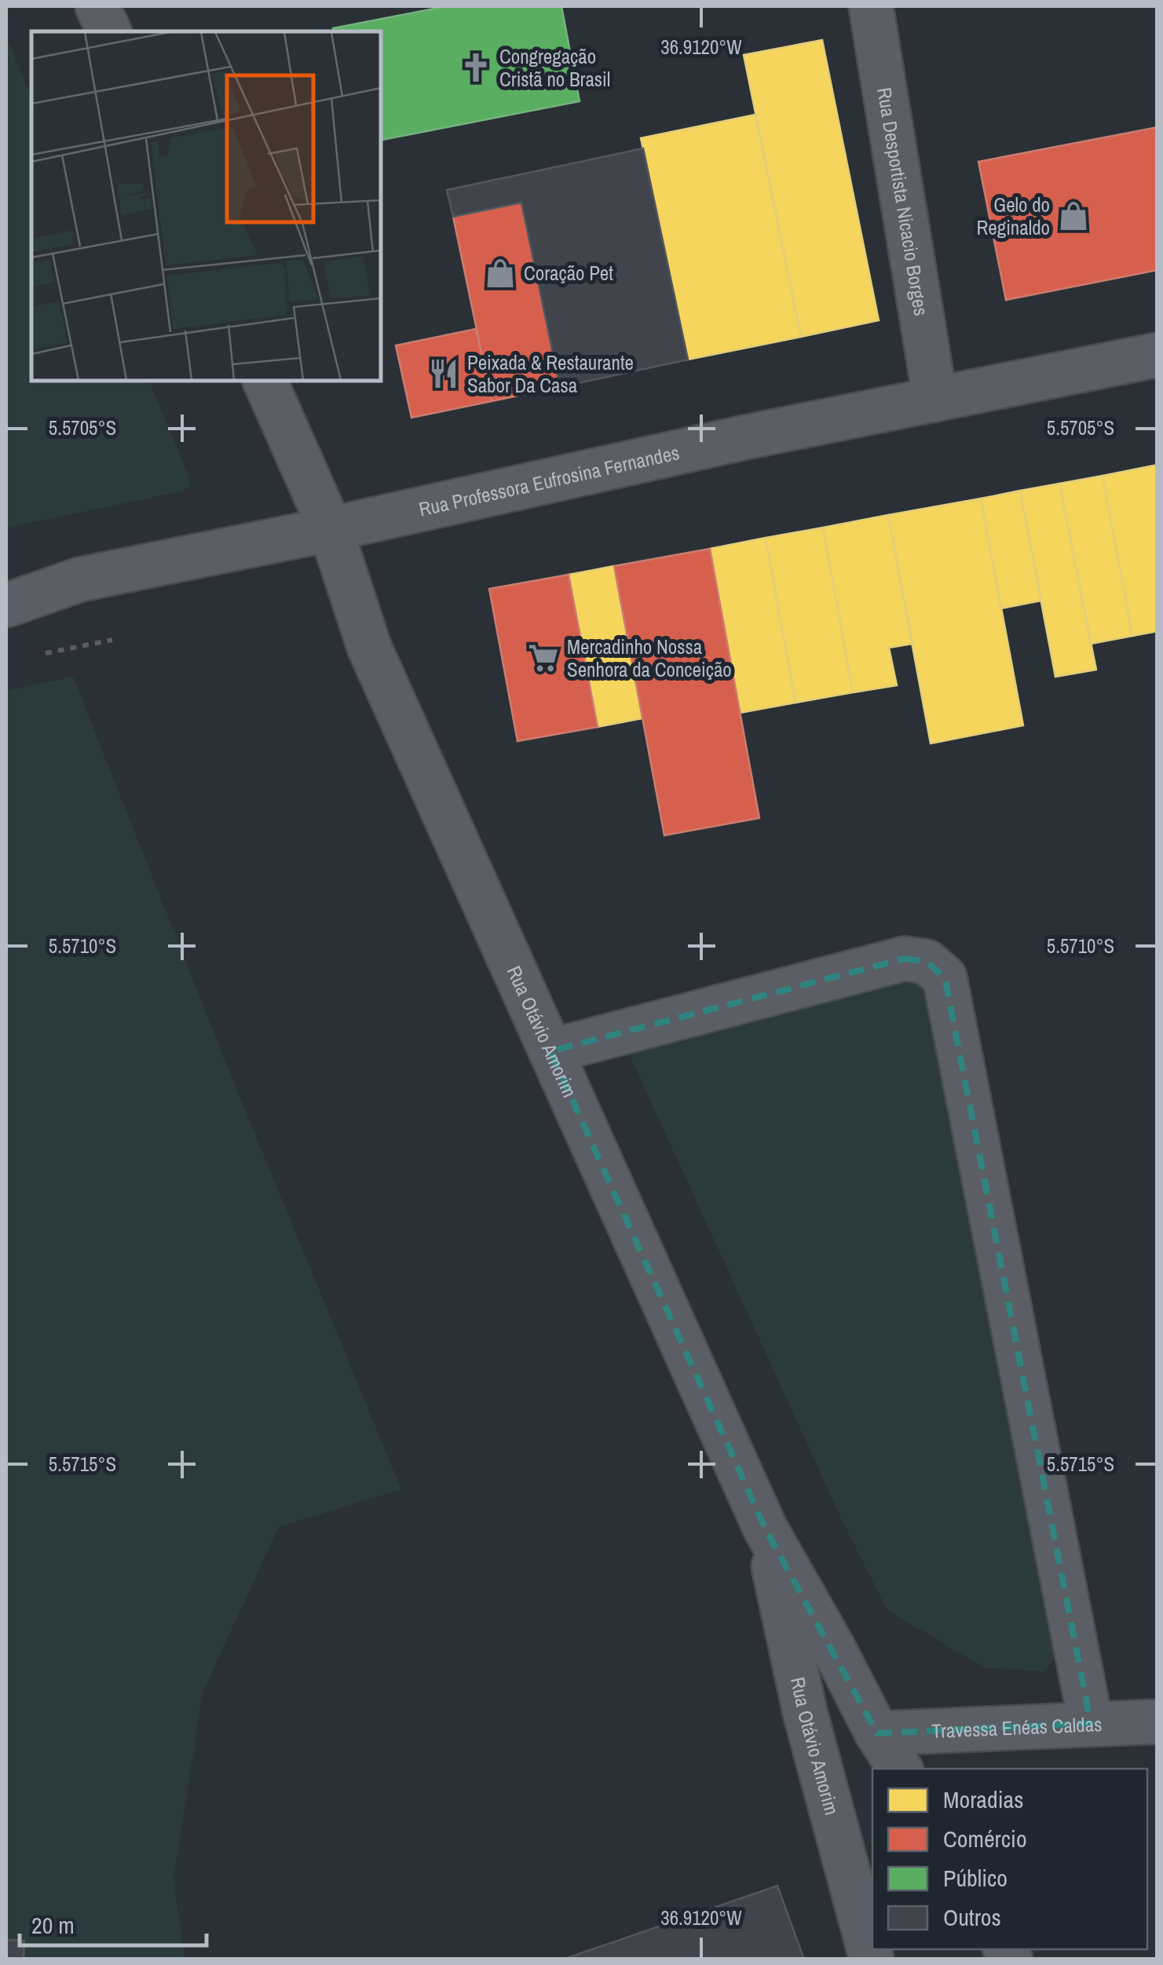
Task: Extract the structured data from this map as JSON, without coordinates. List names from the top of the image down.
{
  "streets": {
    "street": [
      "Rua Desportista Nicacio Borges",
      "Rua Professora Eufrosina Fernandes",
      "Rua Otávio Amorim",
      "Travessa Enéas Caldas"
    ]
  },
  "crossings": [
    ["Rua Desportista Nicacio Borges", "Rua Professora Eufrosina Fernandes"],
    ["Rua Professora Eufrosina Fernandes", "Rua Otávio Amorim"],
    ["Rua Otávio Amorim", "Travessa Enéas Caldas"]
  ],
  "places": {
    "church": ["Congregação Cristã no Brasil"],
    "shop": ["Gelo do Reginaldo", "Coração Pet"],
    "restaurant": ["Peixada & Restaurante Sabor Da Casa"],
    "supermarket": ["Mercadinho Nossa Senhora da Conceição"]
  },
  "legend": [
    "Moradias",
    "Comércio",
    "Público",
    "Outros"
  ],
  "scale_bar": "20 m",
  "coordinates": [
    "36.9120°W",
    "5.5705°S",
    "5.5710°S",
    "5.5715°S"
  ]
}
